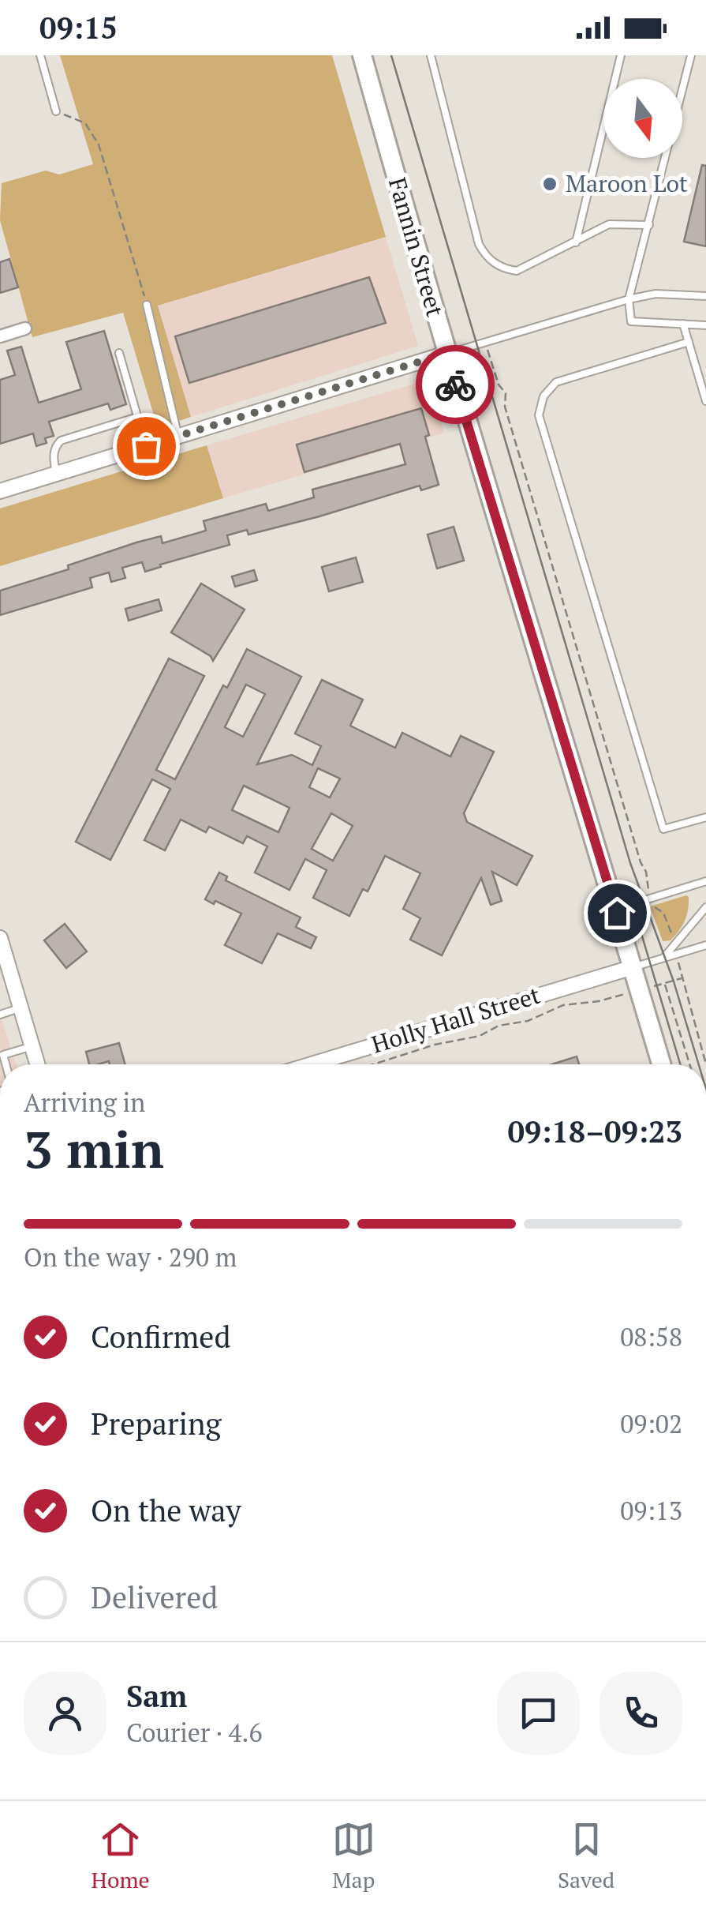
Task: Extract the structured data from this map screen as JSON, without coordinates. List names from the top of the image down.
{
  "streets": {
    "main road": ["Fannin Street"],
    "street": ["Holly Hall Street"]
  },
  "crossings": [
    ["Fannin Street", "Holly Hall Street"]
  ],
  "places": ["Maroon Lot"],
  "north": "bottom",
  "page": {
    "status": "09:15",
    "heading": ["3 min", "Arriving in", "09:18–09:23"],
    "panel": ["Sam", "Courier · 4.6"],
    "bar": "On the way · 290 m",
    "list": [
      ["Confirmed", "08:58"],
      ["Preparing", "09:02"],
      ["On the way", "09:13"],
      "Delivered"
    ],
    "tabs": ["Home", "Map", "Saved"]
  }
}
